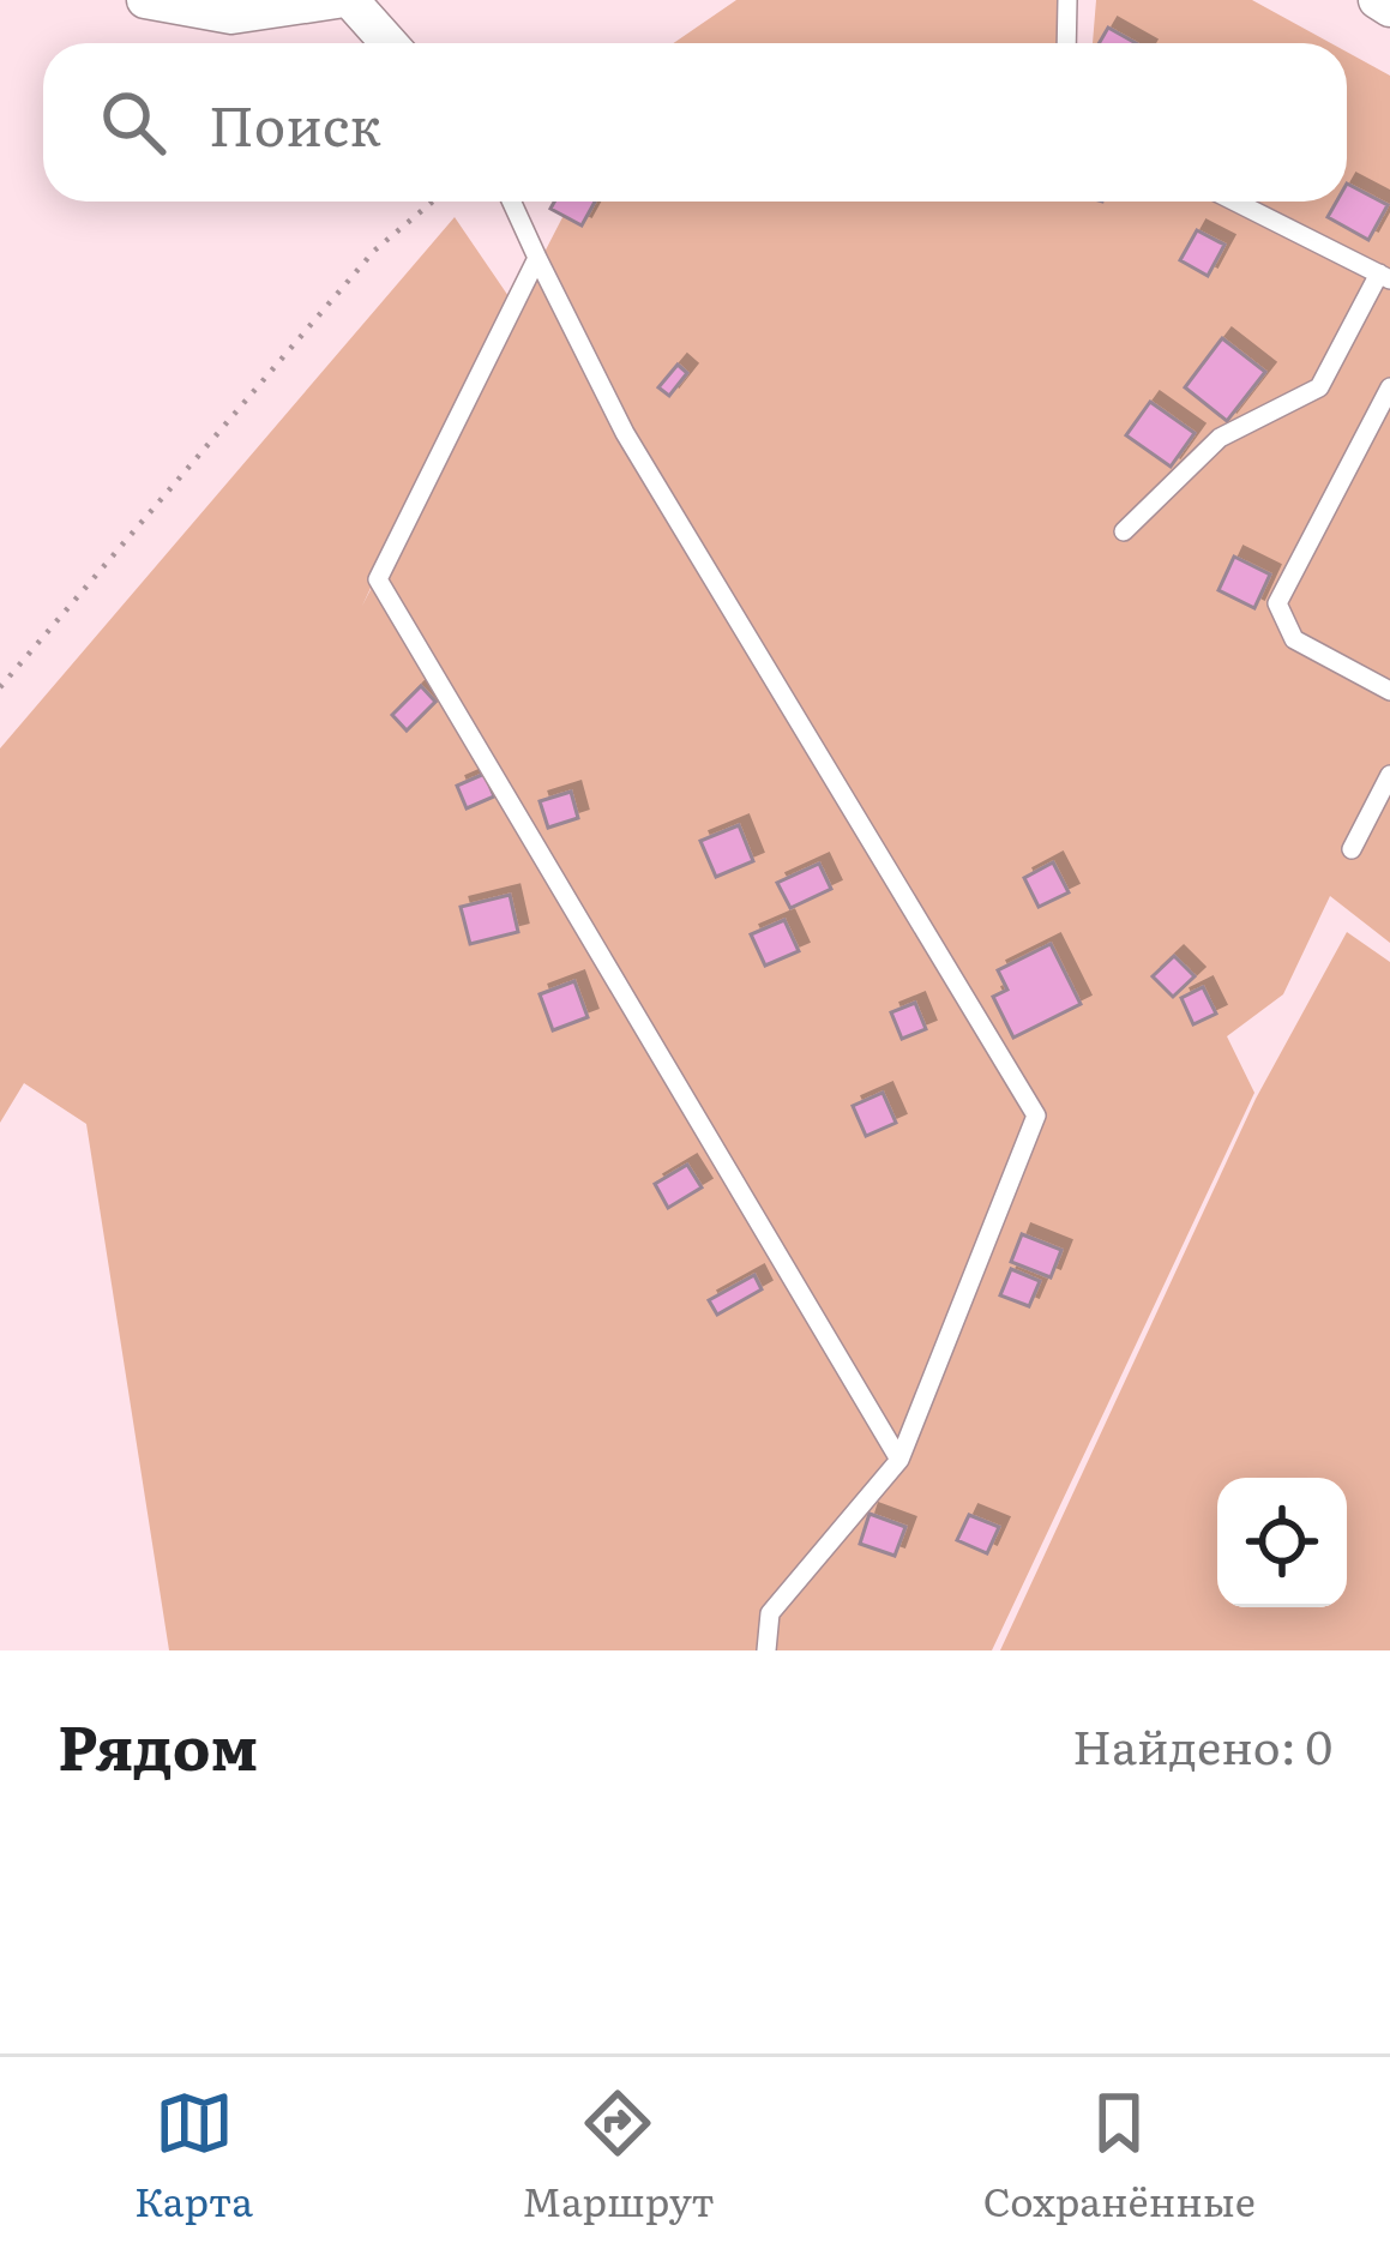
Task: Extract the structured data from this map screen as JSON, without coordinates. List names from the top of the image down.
{
  "page": {
    "search": "Поиск",
    "heading": ["Рядом", "Найдено: 0"],
    "nav": ["Карта", "Маршрут", "Сохранённые"]
  }
}
